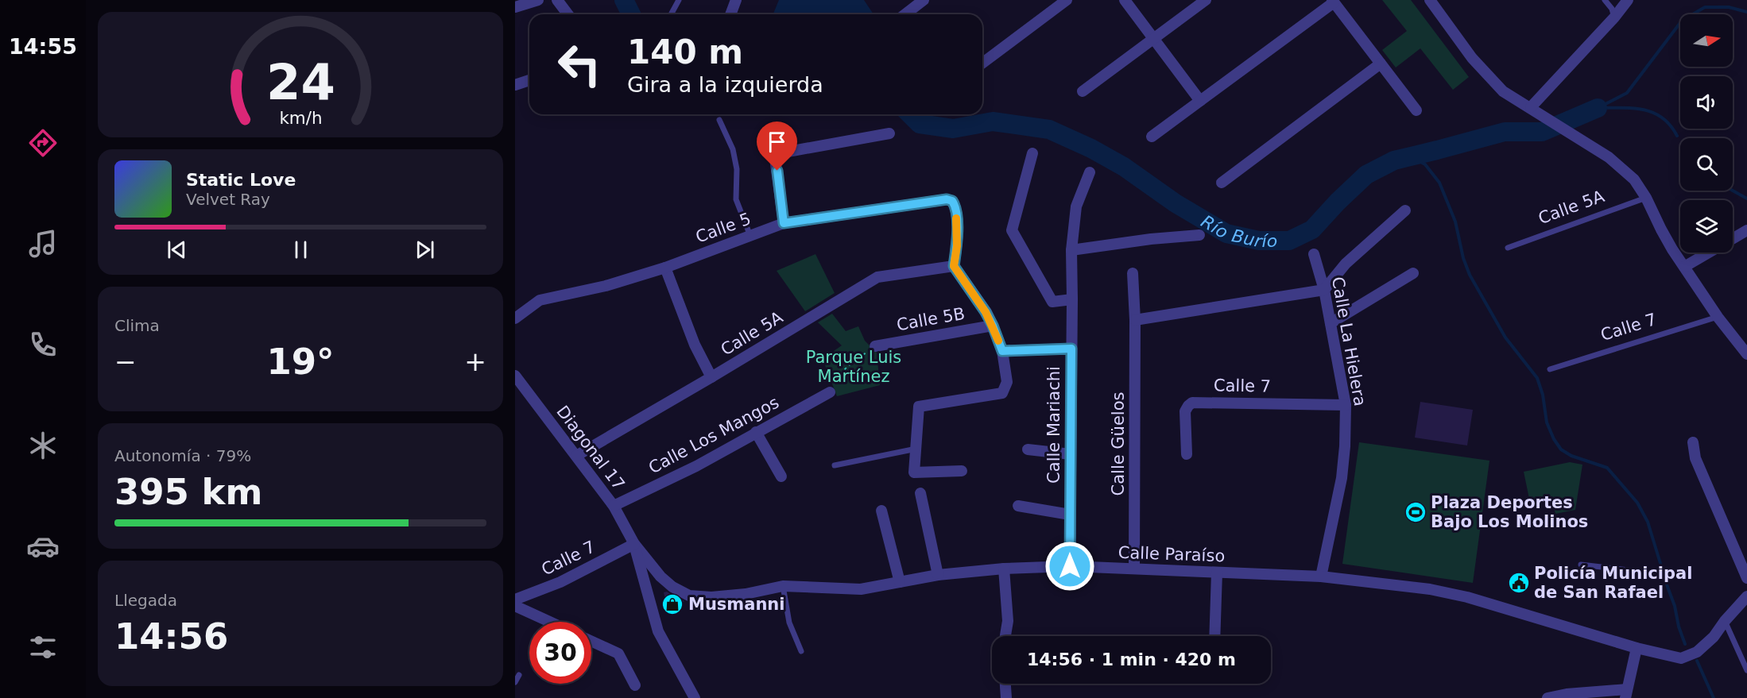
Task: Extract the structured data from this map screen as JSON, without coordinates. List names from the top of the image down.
{
  "streets": {
    "street": [
      "Calle 5A",
      "Calle 5",
      "Calle 5B",
      "Calle 7",
      "Calle La Hielera",
      "Calle Mariachi",
      "Calle Los Mangos",
      "Calle Güelos",
      "Diagonal 17",
      "Calle Paraíso"
    ]
  },
  "crossings": [
    ["Calle 5A", "Calle 5"],
    ["Calle 5A", "Diagonal 17"],
    ["Calle 7", "Calle La Hielera"],
    ["Calle 7", "Diagonal 17"],
    ["Calle 7", "Calle Paraíso"],
    ["Calle La Hielera", "Calle Paraíso"],
    ["Calle Mariachi", "Calle Paraíso"],
    ["Calle Los Mangos", "Diagonal 17"],
    ["Calle Güelos", "Calle Paraíso"],
    ["Diagonal 17", "Calle Paraíso"]
  ],
  "water": ["Río Burío"],
  "parks": ["Parque Luis Martínez"],
  "places": {
    "sports": ["Plaza Deportes Bajo Los Molinos"],
    "public building": ["Policía Municipal de San Rafael"],
    "shop": ["Musmanni"]
  },
  "north": "right",
  "page": {
    "tabs": "14:55",
    "turn": ["140 m", "Gira a la izquierda"],
    "song": ["Static Love", "Velvet Ray"],
    "tile": [
      "Clima",
      ["Autonomía · 79%", "395 km"],
      ["Llegada", "14:56"]
    ],
    "heat": ["−", "19°", "+"],
    "limit": "30",
    "trip": "14:56 · 1 min · 420 m",
    "gauge": ["24", "km/h"]
  }
}
